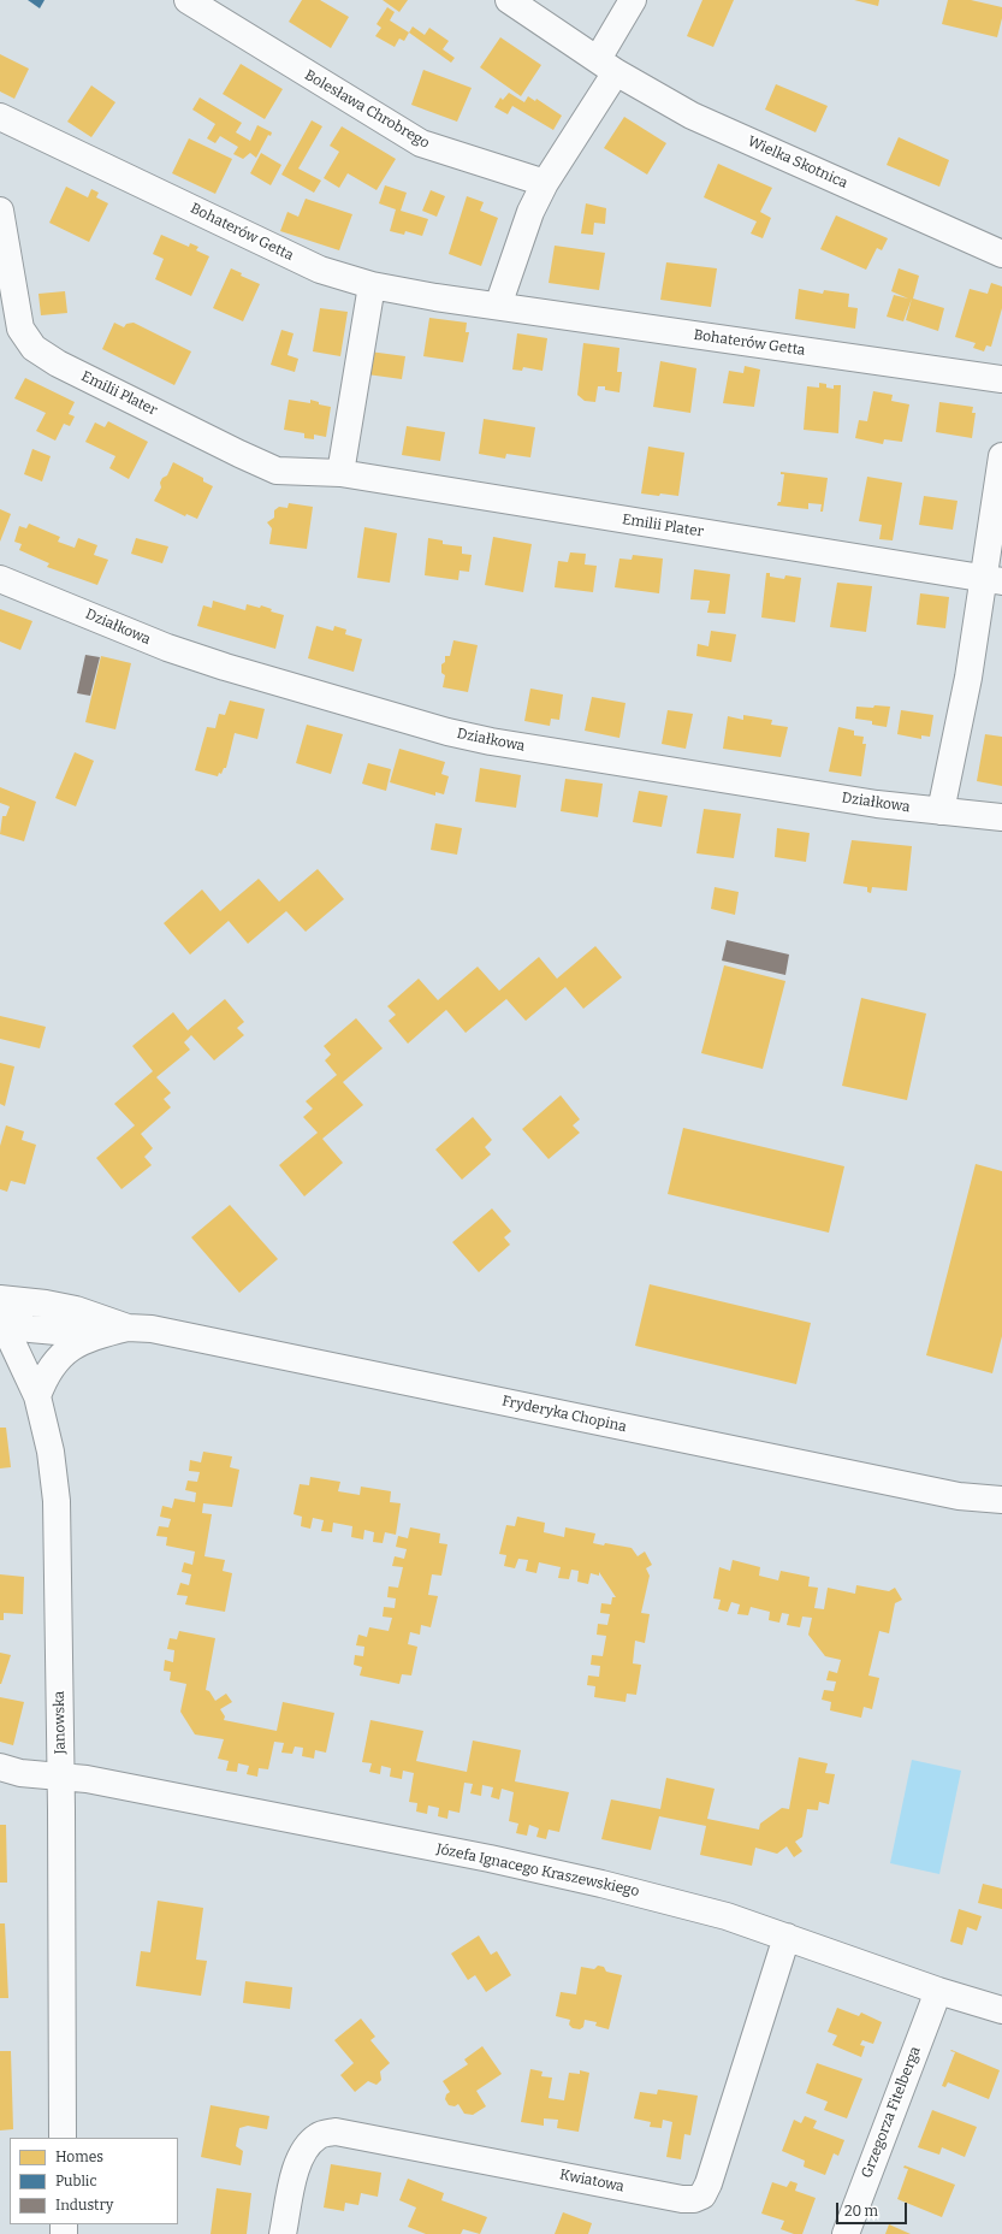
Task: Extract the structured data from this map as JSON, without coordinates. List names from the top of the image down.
{
  "streets": {
    "street": [
      "Bolesława Chrobrego",
      "Wielka Skotnica",
      "Bohaterów Getta",
      "Emilii Plater",
      "Działkowa",
      "Fryderyka Chopina",
      "Janowska",
      "Józefa Ignacego Kraszewskiego",
      "Grzegorza Fitelberga",
      "Kwiatowa"
    ]
  },
  "crossings": [
    ["Fryderyka Chopina", "Janowska"],
    ["Janowska", "Józefa Ignacego Kraszewskiego"],
    ["Józefa Ignacego Kraszewskiego", "Grzegorza Fitelberga"],
    ["Józefa Ignacego Kraszewskiego", "Kwiatowa"]
  ],
  "legend": ["Homes", "Public", "Industry"],
  "scale_bar": "20 m"
}
